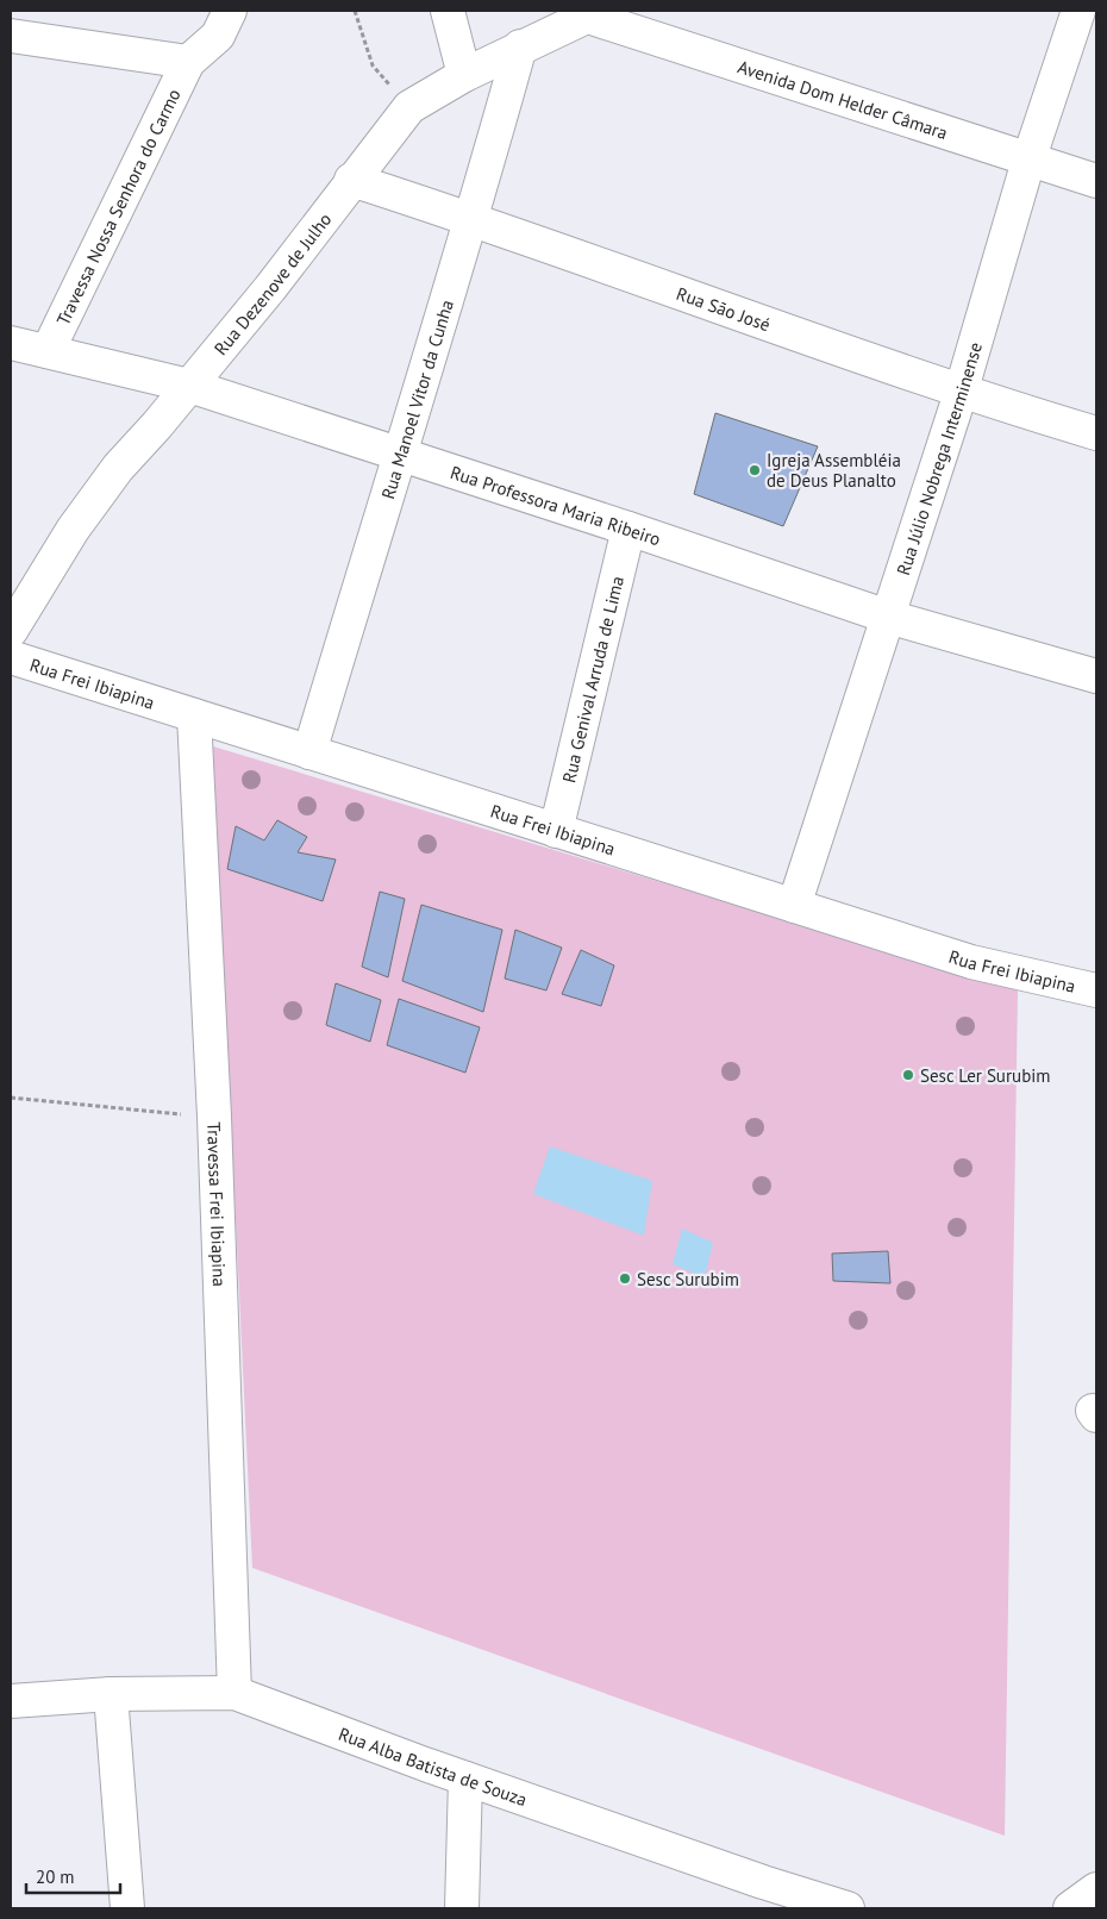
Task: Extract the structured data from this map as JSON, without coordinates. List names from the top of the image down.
{
  "streets": {
    "street": [
      "Avenida Dom Helder Câmara",
      "Travessa Nossa Senhora do Carmo",
      "Rua Dezenove de Julho",
      "Rua São José",
      "Rua Manoel Vitor da Cunha",
      "Rua Júlio Nobrega Interminense",
      "Rua Professora Maria Ribeiro",
      "Rua Genival Arruda de Lima",
      "Rua Frei Ibiapina",
      "Travessa Frei Ibiapina",
      "Rua Alba Batista de Souza"
    ]
  },
  "crossings": [
    ["Avenida Dom Helder Câmara", "Rua Dezenove de Julho"],
    ["Avenida Dom Helder Câmara", "Rua Júlio Nobrega Interminense"],
    ["Travessa Nossa Senhora do Carmo", "Rua Professora Maria Ribeiro"],
    ["Rua Dezenove de Julho", "Rua São José"],
    ["Rua Dezenove de Julho", "Rua Manoel Vitor da Cunha"],
    ["Rua Dezenove de Julho", "Rua Professora Maria Ribeiro"],
    ["Rua São José", "Rua Manoel Vitor da Cunha"],
    ["Rua São José", "Rua Júlio Nobrega Interminense"],
    ["Rua Manoel Vitor da Cunha", "Rua Professora Maria Ribeiro"],
    ["Rua Manoel Vitor da Cunha", "Rua Frei Ibiapina"],
    ["Rua Júlio Nobrega Interminense", "Rua Professora Maria Ribeiro"],
    ["Rua Júlio Nobrega Interminense", "Rua Frei Ibiapina"],
    ["Rua Professora Maria Ribeiro", "Rua Genival Arruda de Lima"],
    ["Rua Genival Arruda de Lima", "Rua Frei Ibiapina"],
    ["Rua Frei Ibiapina", "Travessa Frei Ibiapina"],
    ["Travessa Frei Ibiapina", "Rua Alba Batista de Souza"]
  ],
  "places": ["Igreja Assembléia de Deus Planalto", "Sesc Ler Surubim", "Sesc Surubim"],
  "scale_bar": "20 m"
}
